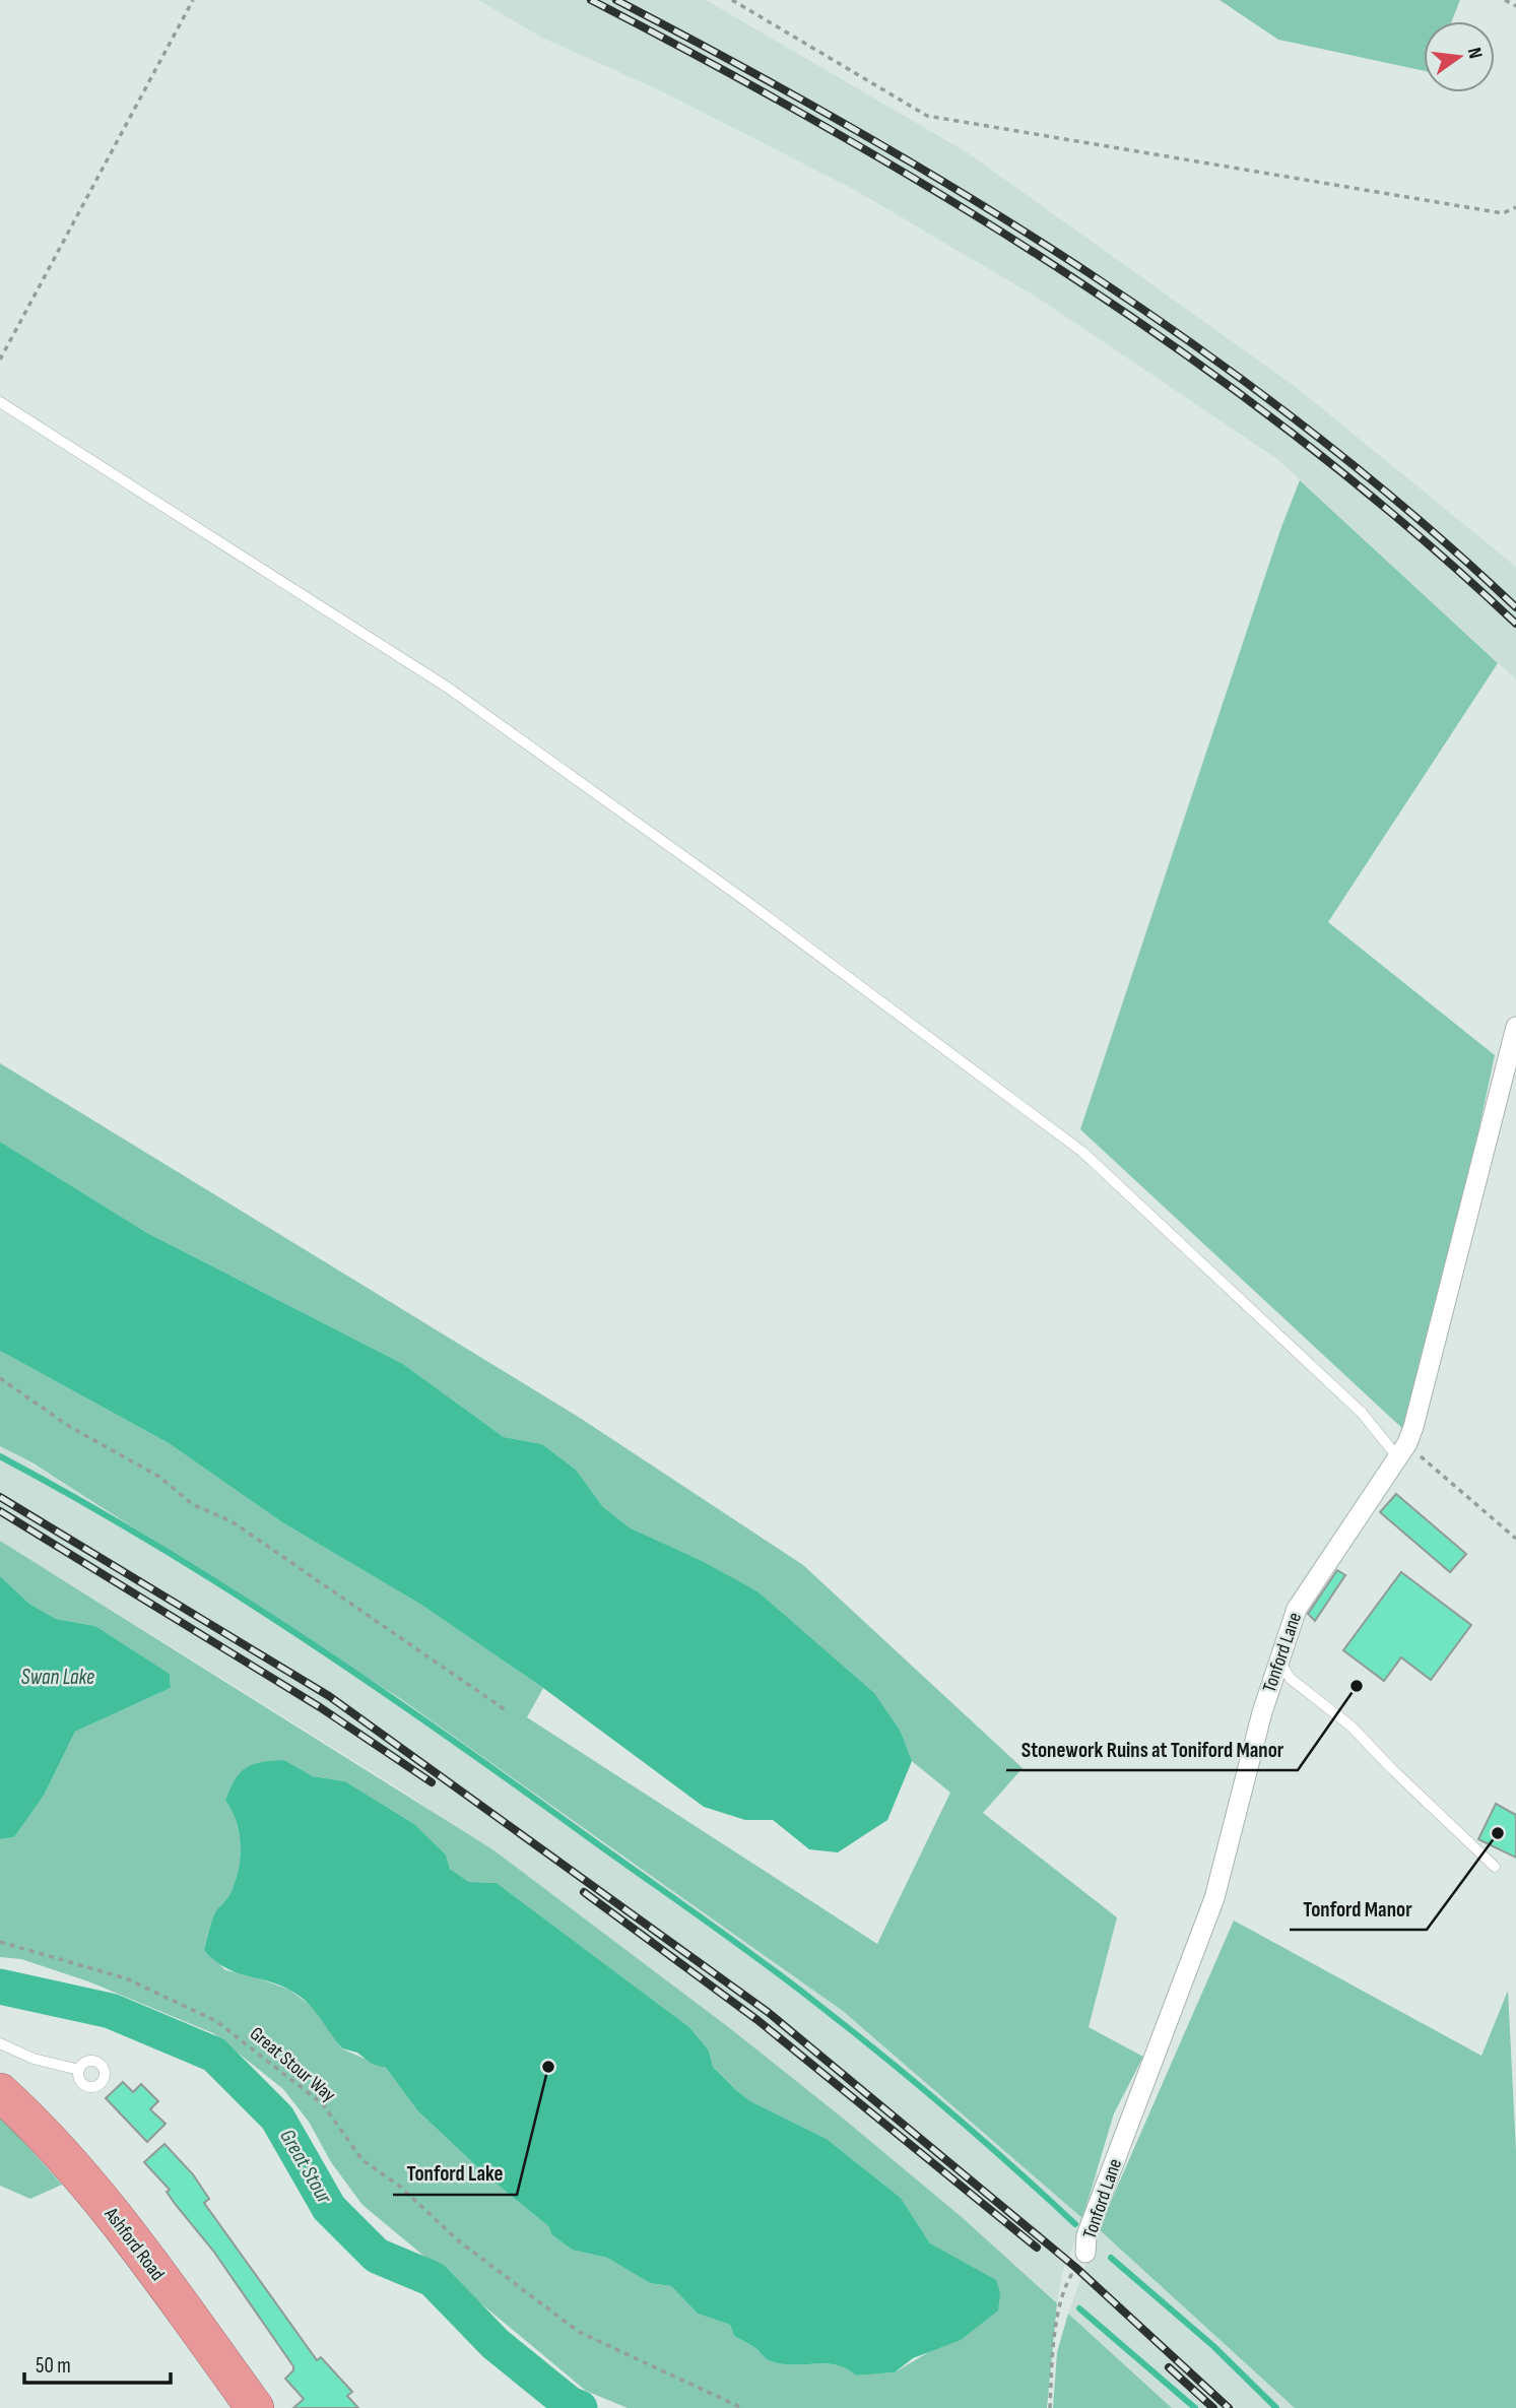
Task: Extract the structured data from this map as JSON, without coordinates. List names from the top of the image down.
{
  "streets": {
    "highway": ["Ashford Road"],
    "street": ["Tonford Lane"],
    "path": ["Great Stour Way"]
  },
  "water": ["Swan Lake", "Great Stour"],
  "places": ["Stonework Ruins at Toniford Manor", "Tonford Manor", "Tonford Lake"],
  "scale_bar": "50 m",
  "north": "right"
}
